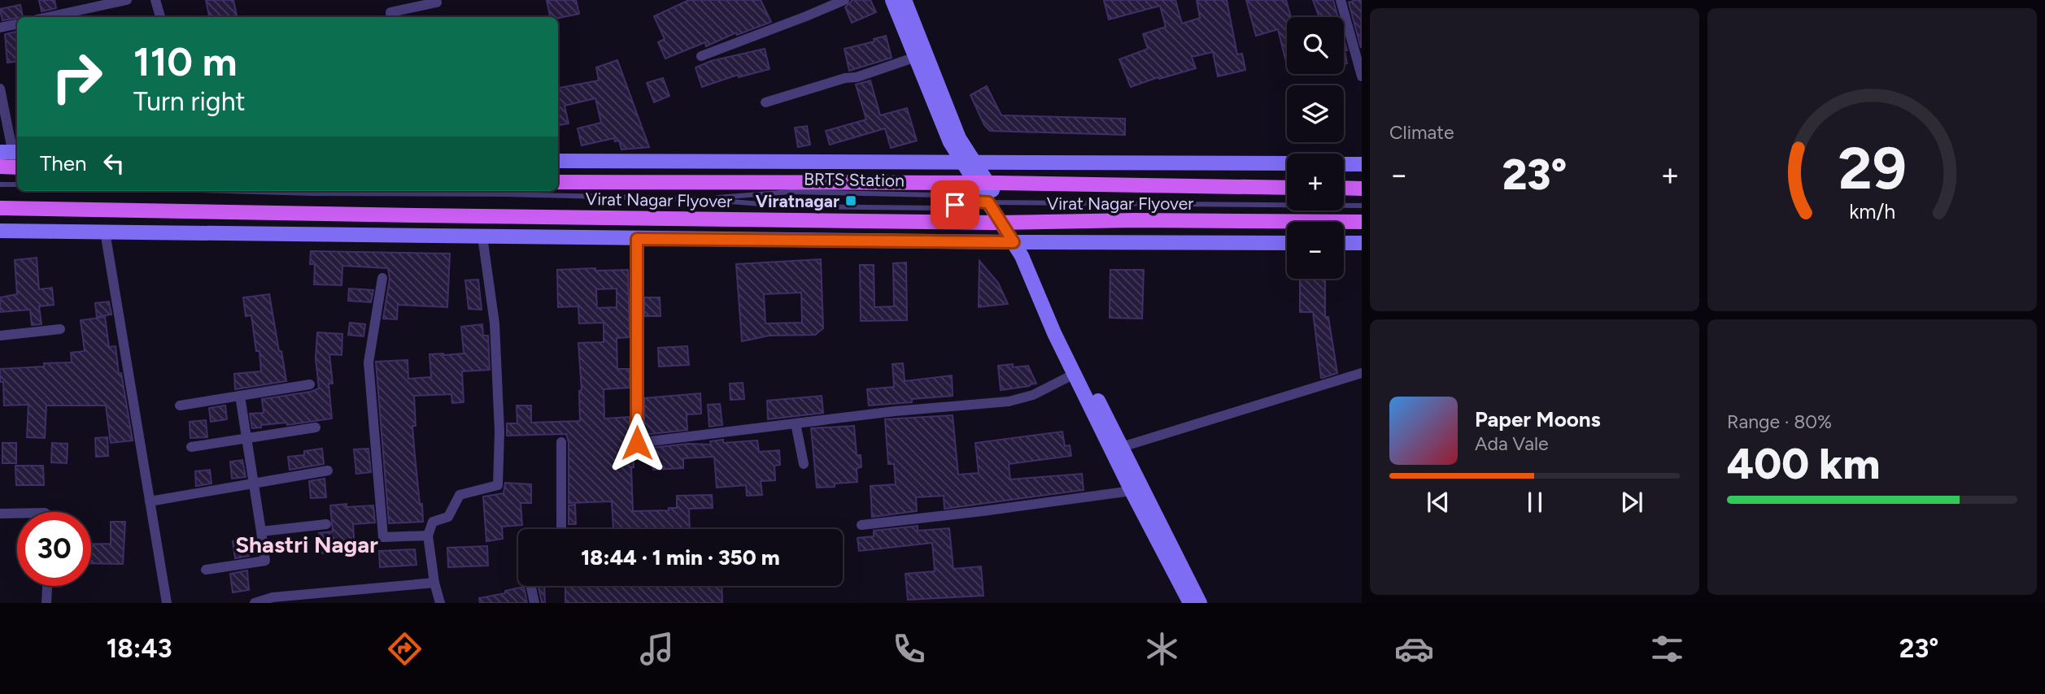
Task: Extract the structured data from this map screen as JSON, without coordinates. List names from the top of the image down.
{
  "streets": {
    "main road": ["Virat Nagar Flyover"],
    "lane": ["BRTS Station"]
  },
  "districts": ["Shastri Nagar"],
  "places": {
    "transit": ["Viratnagar"]
  },
  "page": {
    "tile": [
      "Climate",
      ["Range · 80%", "400 km"]
    ],
    "map_buttons": ["+", "−"],
    "turn": ["110 m", "Turn right"],
    "then": "Then",
    "heat": ["−", "23°", "+"],
    "song": ["Paper Moons", "Ada Vale"],
    "limit": "30",
    "trip": "18:44 · 1 min · 350 m",
    "tabs": ["18:43", "23°"],
    "gauge": ["29", "km/h"]
  }
}
